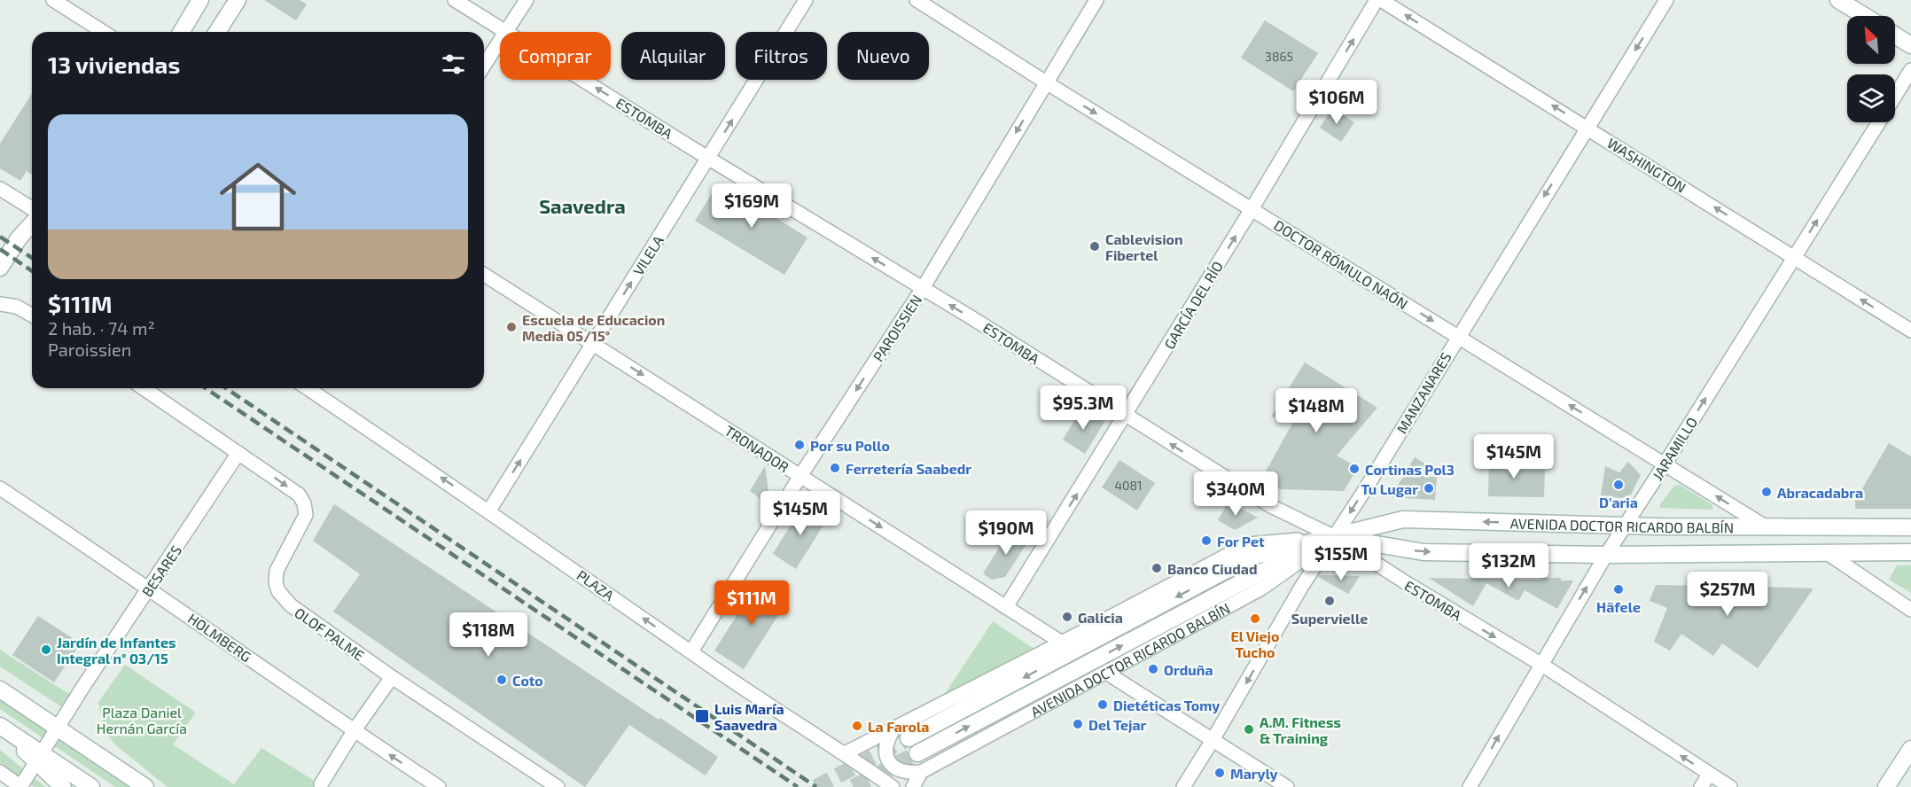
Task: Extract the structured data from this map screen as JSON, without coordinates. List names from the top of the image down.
{
  "streets": {
    "main road": ["AVENIDA DOCTOR RICARDO BALBÍN"],
    "street": [
      "ESTOMBA",
      "WASHINGTON",
      "VILELA",
      "DOCTOR RÓMULO NAÓN",
      "GARCÍA DEL RÍO",
      "PAROISSIEN",
      "MANZANARES",
      "TRONADOR",
      "JARAMILLO",
      "BESARES",
      "PLAZA",
      "OLOF PALME",
      "HOLMBERG"
    ]
  },
  "crossings": [
    ["ESTOMBA", "VILELA"],
    ["ESTOMBA", "GARCÍA DEL RÍO"],
    ["ESTOMBA", "PAROISSIEN"],
    ["ESTOMBA", "MANZANARES"],
    ["ESTOMBA", "JARAMILLO"],
    ["ESTOMBA", "AVENIDA DOCTOR RICARDO BALBÍN"],
    ["WASHINGTON", "MANZANARES"],
    ["WASHINGTON", "JARAMILLO"],
    ["VILELA", "TRONADOR"],
    ["VILELA", "PLAZA"],
    ["DOCTOR RÓMULO NAÓN", "GARCÍA DEL RÍO"],
    ["DOCTOR RÓMULO NAÓN", "PAROISSIEN"],
    ["DOCTOR RÓMULO NAÓN", "MANZANARES"],
    ["DOCTOR RÓMULO NAÓN", "JARAMILLO"],
    ["DOCTOR RÓMULO NAÓN", "AVENIDA DOCTOR RICARDO BALBÍN"],
    ["GARCÍA DEL RÍO", "TRONADOR"],
    ["PAROISSIEN", "TRONADOR"],
    ["PAROISSIEN", "PLAZA"],
    ["MANZANARES", "AVENIDA DOCTOR RICARDO BALBÍN"],
    ["TRONADOR", "AVENIDA DOCTOR RICARDO BALBÍN"],
    ["JARAMILLO", "AVENIDA DOCTOR RICARDO BALBÍN"],
    ["AVENIDA DOCTOR RICARDO BALBÍN", "PLAZA"],
    ["BESARES", "OLOF PALME"],
    ["BESARES", "HOLMBERG"]
  ],
  "one_way": [
    "WASHINGTON",
    "VILELA",
    "GARCÍA DEL RÍO",
    "PAROISSIEN",
    "MANZANARES",
    "TRONADOR",
    "JARAMILLO",
    "PLAZA",
    "OLOF PALME"
  ],
  "districts": ["Saavedra"],
  "parks": ["Plaza Daniel Hernán García"],
  "places": {
    "other": [
      "Cablevision Fibertel",
      "Escuela de Educacion Media 05/15°",
      "Por su Pollo",
      "Ferretería Saabedr",
      "Cortinas Pol3",
      "D'aria",
      "Tu Lugar",
      "Abracadabra",
      "For Pet",
      "Banco Ciudad",
      "Häfele",
      "Supervielle",
      "Galicia",
      "El Viejo Tucho",
      "Jardín de Infantes Integral n° 03/15",
      "Orduña",
      "Coto",
      "Dietéticas Tomy",
      "Del Tejar",
      "La Farola",
      "A.M. Fitness & Training",
      "Maryly"
    ],
    "transit": ["Luis María Saavedra"]
  },
  "house_numbers": ["3865", "4081"],
  "north": "top left",
  "page": {
    "chip": [
      "Comprar",
      "Alquilar",
      "Filtros",
      "Nuevo"
    ],
    "heading": "13 viviendas",
    "price": [
      "$106M",
      "$169M",
      "$95.3M",
      "$148M",
      "$145M",
      "$340M",
      "$145M",
      "$190M",
      "$155M",
      "$132M",
      "$257M",
      "$111M",
      "$118M"
    ],
    "list": [
      {
        "name": "$111M",
        "note": "2 hab. · 74 m² · Paroissien"
      }
    ]
  }
}
